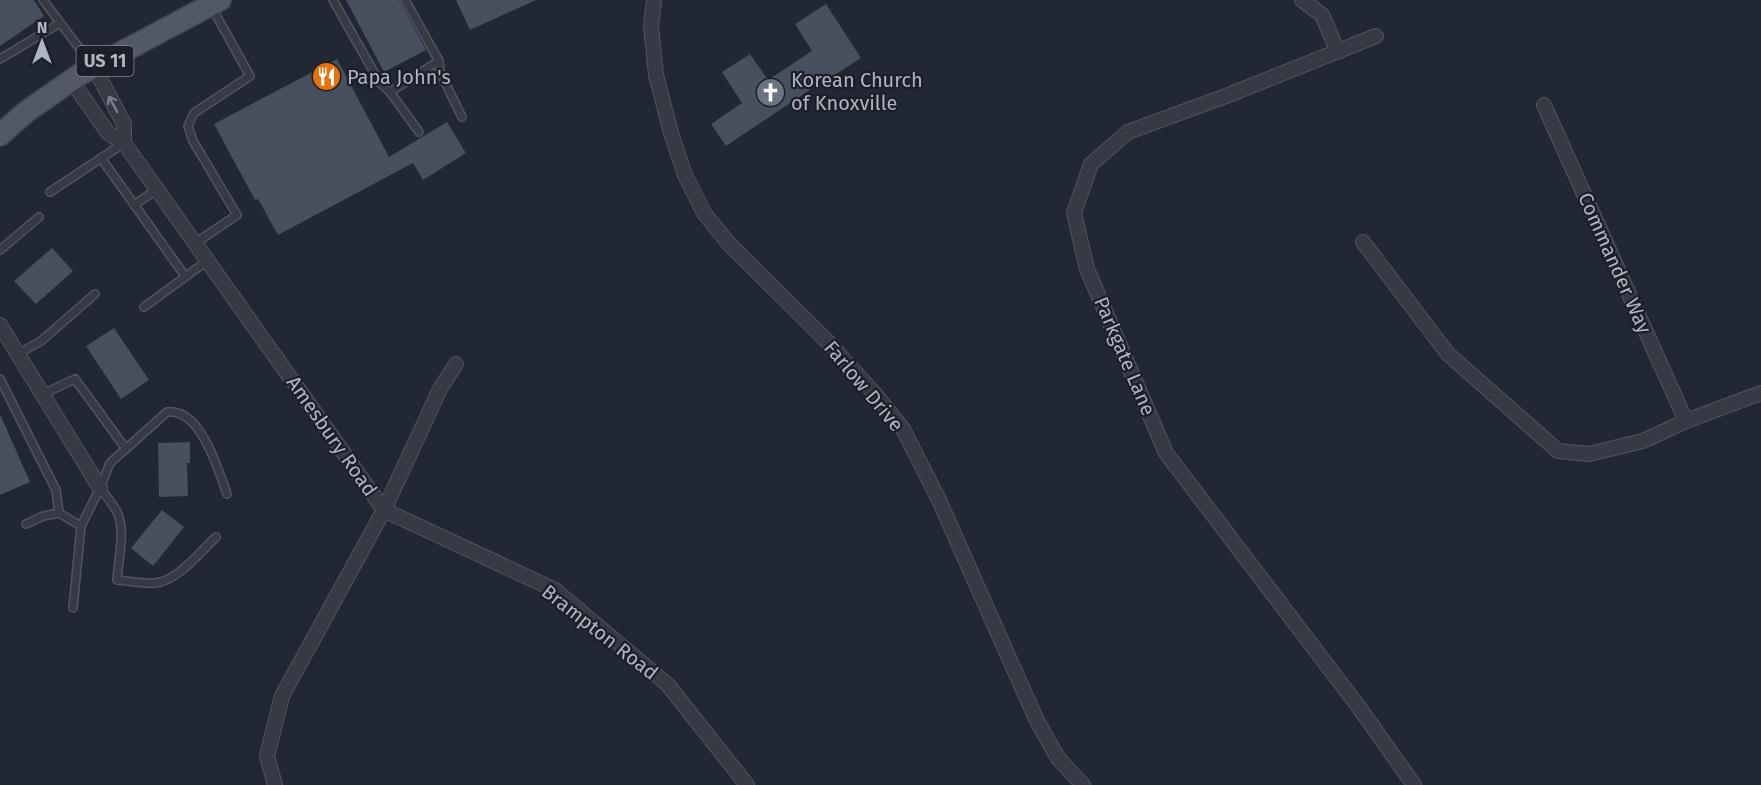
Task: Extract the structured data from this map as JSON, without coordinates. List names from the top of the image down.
{
  "streets": {
    "main road": ["US 11"],
    "street": [
      "Commander Way",
      "Parkgate Lane",
      "Farlow Drive",
      "Amesbury Road",
      "Brampton Road"
    ]
  },
  "crossings": [
    ["US 11", "Amesbury Road"],
    ["Amesbury Road", "Brampton Road"]
  ],
  "places": {
    "restaurant": ["Papa John's"],
    "church": ["Korean Church of Knoxville"]
  },
  "north": "top"
}
